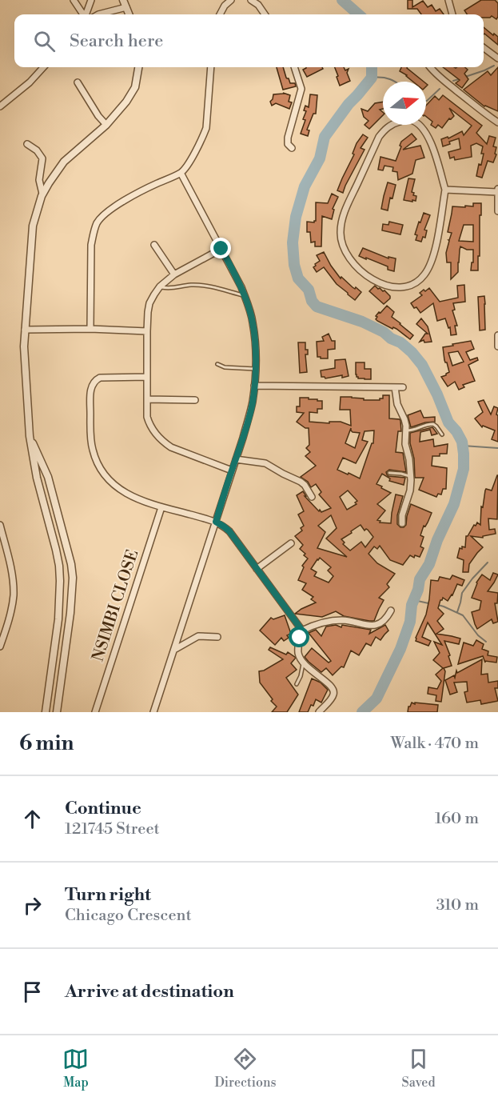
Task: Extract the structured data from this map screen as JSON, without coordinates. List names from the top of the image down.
{
  "streets": {
    "street": ["NSIMBI CLOSE"]
  },
  "north": "right",
  "page": {
    "search": "Search here",
    "heading": ["6 min", "Walk · 470 m"],
    "list": [
      ["Continue", "121745 Street", "160 m"],
      ["Turn right", "Chicago Crescent", "310 m"],
      "Arrive at destination"
    ],
    "nav": ["Map", "Directions", "Saved"]
  }
}
